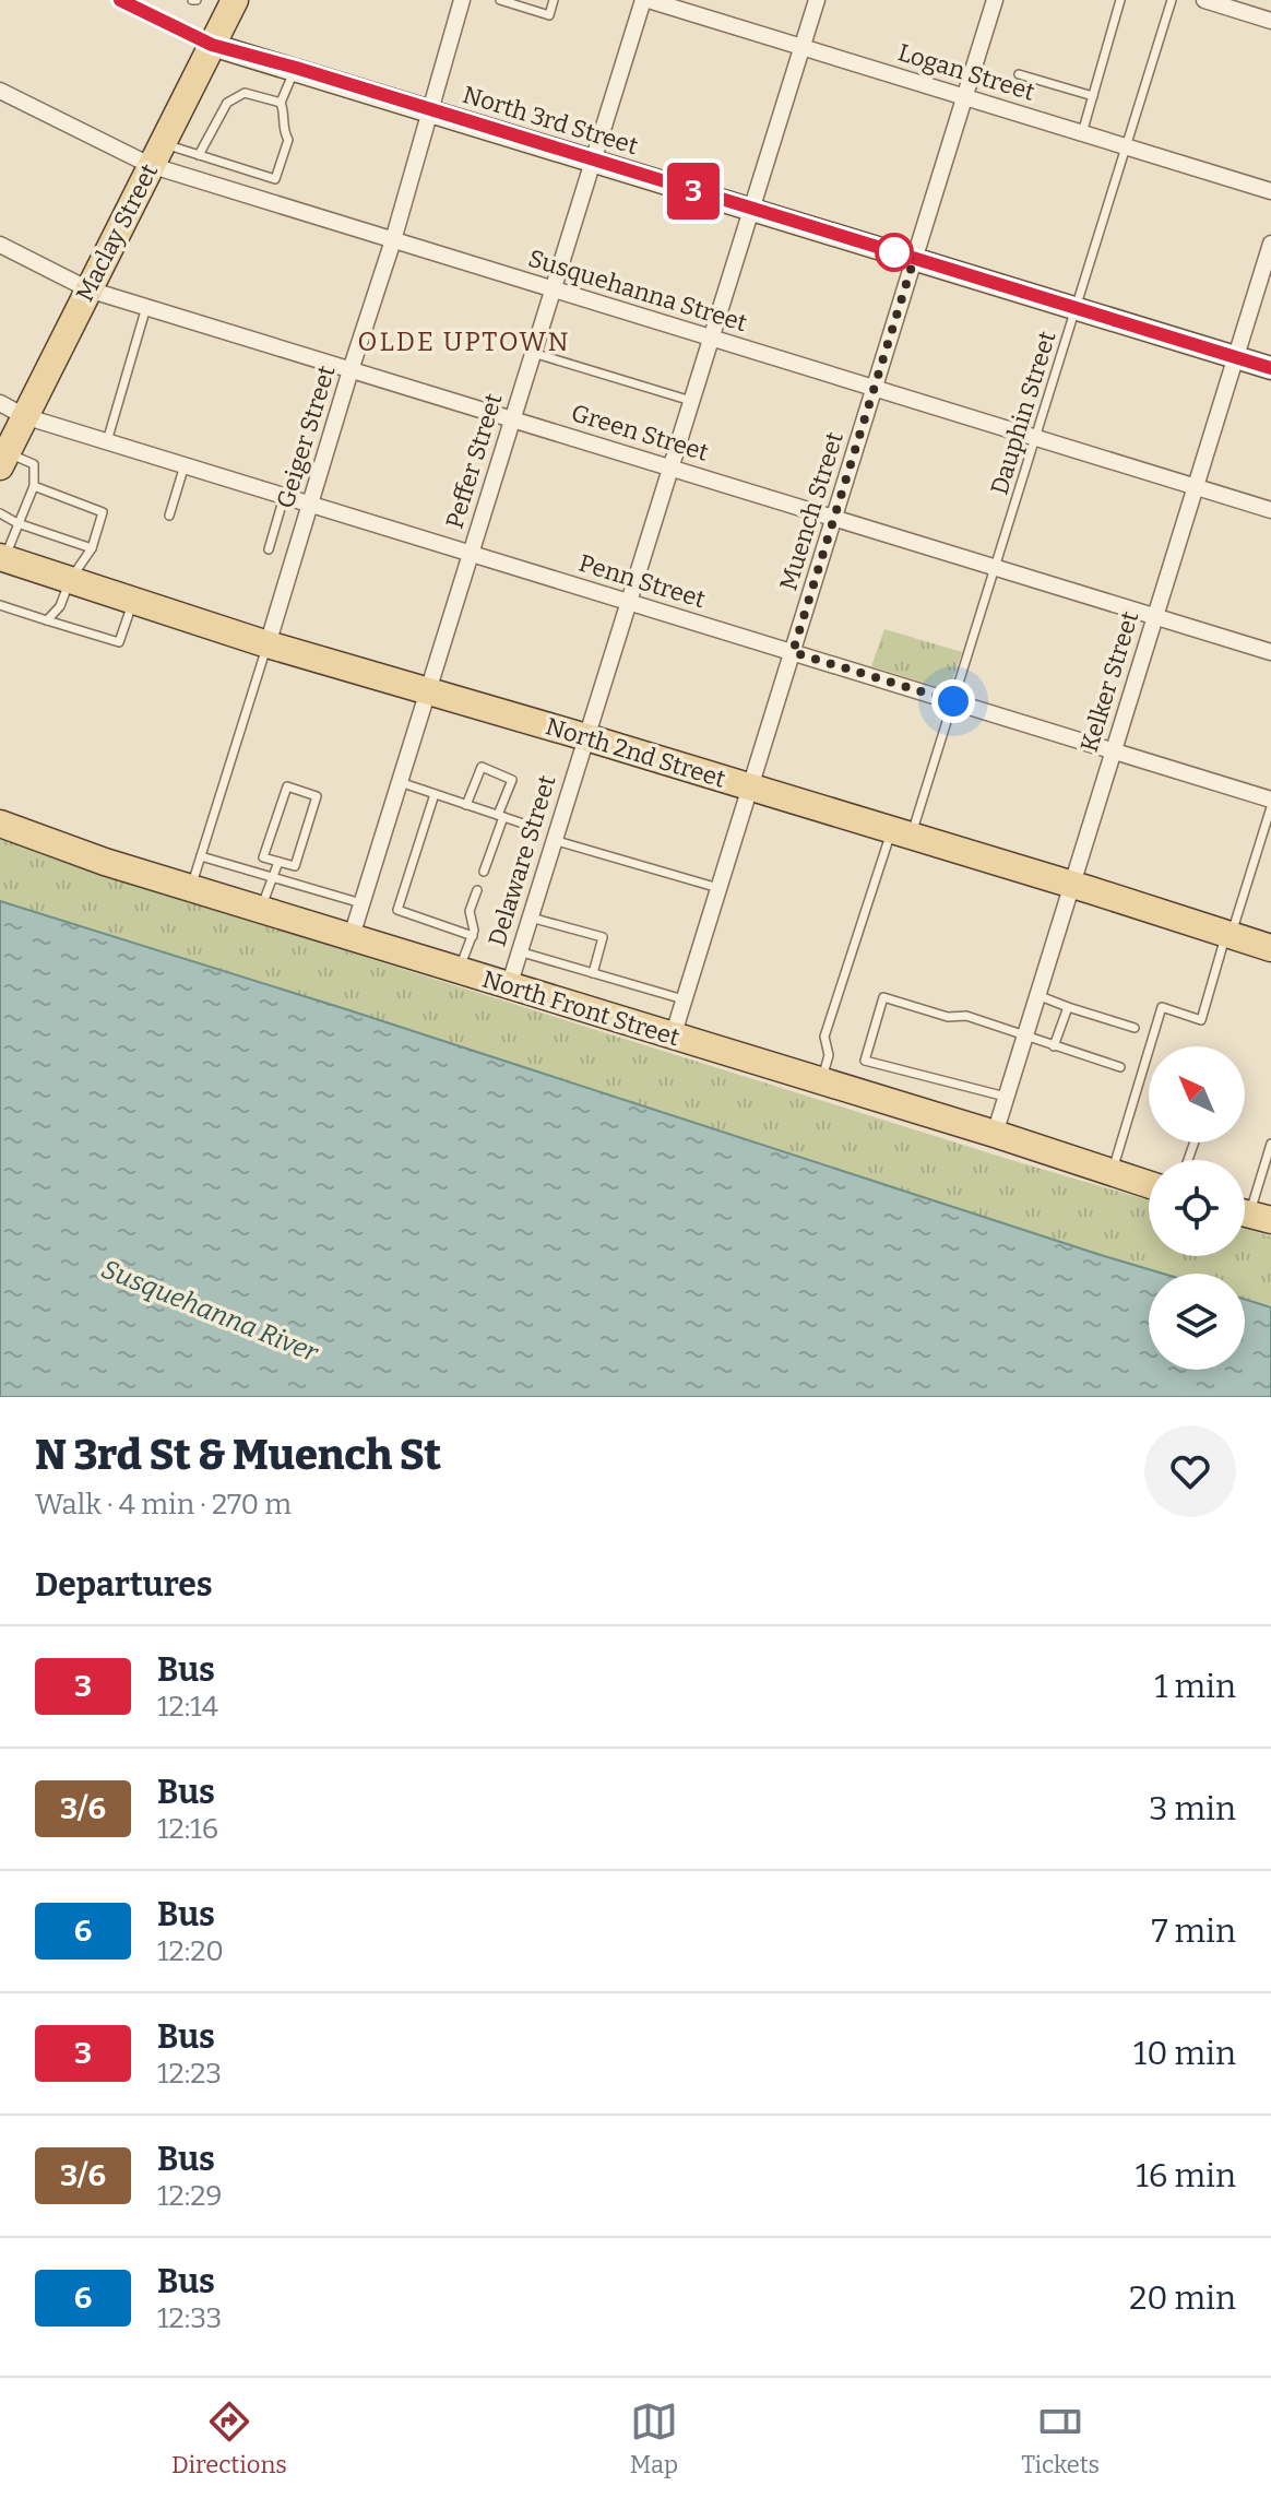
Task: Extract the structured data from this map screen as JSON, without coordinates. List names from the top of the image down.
{
  "streets": {
    "main road": [
      "North 3rd Street",
      "Maclay Street",
      "North 2nd Street",
      "North Front Street"
    ],
    "street": [
      "Logan Street",
      "Susquehanna Street",
      "Green Street",
      "Geiger Street",
      "Peffer Street",
      "Muench Street",
      "Penn Street",
      "Kelker Street",
      "Delaware Street"
    ],
    "lane": ["Dauphin Street"]
  },
  "crossings": [
    ["Logan Street", "Dauphin Street"],
    ["Logan Street", "Peffer Street"],
    ["Logan Street", "Muench Street"],
    ["Logan Street", "Delaware Street"],
    ["North 3rd Street", "Maclay Street"],
    ["North 3rd Street", "Dauphin Street"],
    ["North 3rd Street", "Geiger Street"],
    ["North 3rd Street", "Peffer Street"],
    ["North 3rd Street", "Muench Street"],
    ["North 3rd Street", "Kelker Street"],
    ["North 3rd Street", "Delaware Street"],
    ["Maclay Street", "Susquehanna Street"],
    ["Maclay Street", "Green Street"],
    ["Maclay Street", "Penn Street"],
    ["Susquehanna Street", "Dauphin Street"],
    ["Susquehanna Street", "Geiger Street"],
    ["Susquehanna Street", "Peffer Street"],
    ["Susquehanna Street", "Muench Street"],
    ["Susquehanna Street", "Kelker Street"],
    ["Susquehanna Street", "Delaware Street"],
    ["Dauphin Street", "Green Street"],
    ["Dauphin Street", "Penn Street"],
    ["Dauphin Street", "North 2nd Street"],
    ["Dauphin Street", "North Front Street"],
    ["Green Street", "Geiger Street"],
    ["Green Street", "Peffer Street"],
    ["Green Street", "Muench Street"],
    ["Green Street", "Kelker Street"],
    ["Green Street", "Delaware Street"],
    ["Geiger Street", "Penn Street"],
    ["Geiger Street", "North 2nd Street"],
    ["Geiger Street", "North Front Street"],
    ["Peffer Street", "Penn Street"],
    ["Peffer Street", "North 2nd Street"],
    ["Peffer Street", "North Front Street"],
    ["Muench Street", "Penn Street"],
    ["Muench Street", "North 2nd Street"],
    ["Muench Street", "North Front Street"],
    ["Penn Street", "Kelker Street"],
    ["Penn Street", "Delaware Street"],
    ["Kelker Street", "North 2nd Street"],
    ["Kelker Street", "North Front Street"],
    ["North 2nd Street", "Delaware Street"],
    ["Delaware Street", "North Front Street"]
  ],
  "districts": ["OLDE UPTOWN"],
  "water": ["Susquehanna River"],
  "lines": ["bus line 3"],
  "north": "top left",
  "page": {
    "on_map": "3",
    "heading": [
      ["N 3rd St & Muench St", "Walk · 4 min · 270 m"],
      "Departures"
    ],
    "list": [
      {
        "mark": "3",
        "name": "Bus",
        "note": "12:14",
        "value": "1 min"
      },
      {
        "mark": "3/6",
        "name": "Bus",
        "note": "12:16",
        "value": "3 min"
      },
      {
        "mark": "6",
        "name": "Bus",
        "note": "12:20",
        "value": "7 min"
      },
      {
        "mark": "3",
        "name": "Bus",
        "note": "12:23",
        "value": "10 min"
      },
      {
        "mark": "3/6",
        "name": "Bus",
        "note": "12:29",
        "value": "16 min"
      },
      {
        "mark": "6",
        "name": "Bus",
        "note": "12:33",
        "value": "20 min"
      }
    ],
    "tabs": ["Directions", "Map", "Tickets"]
  }
}
